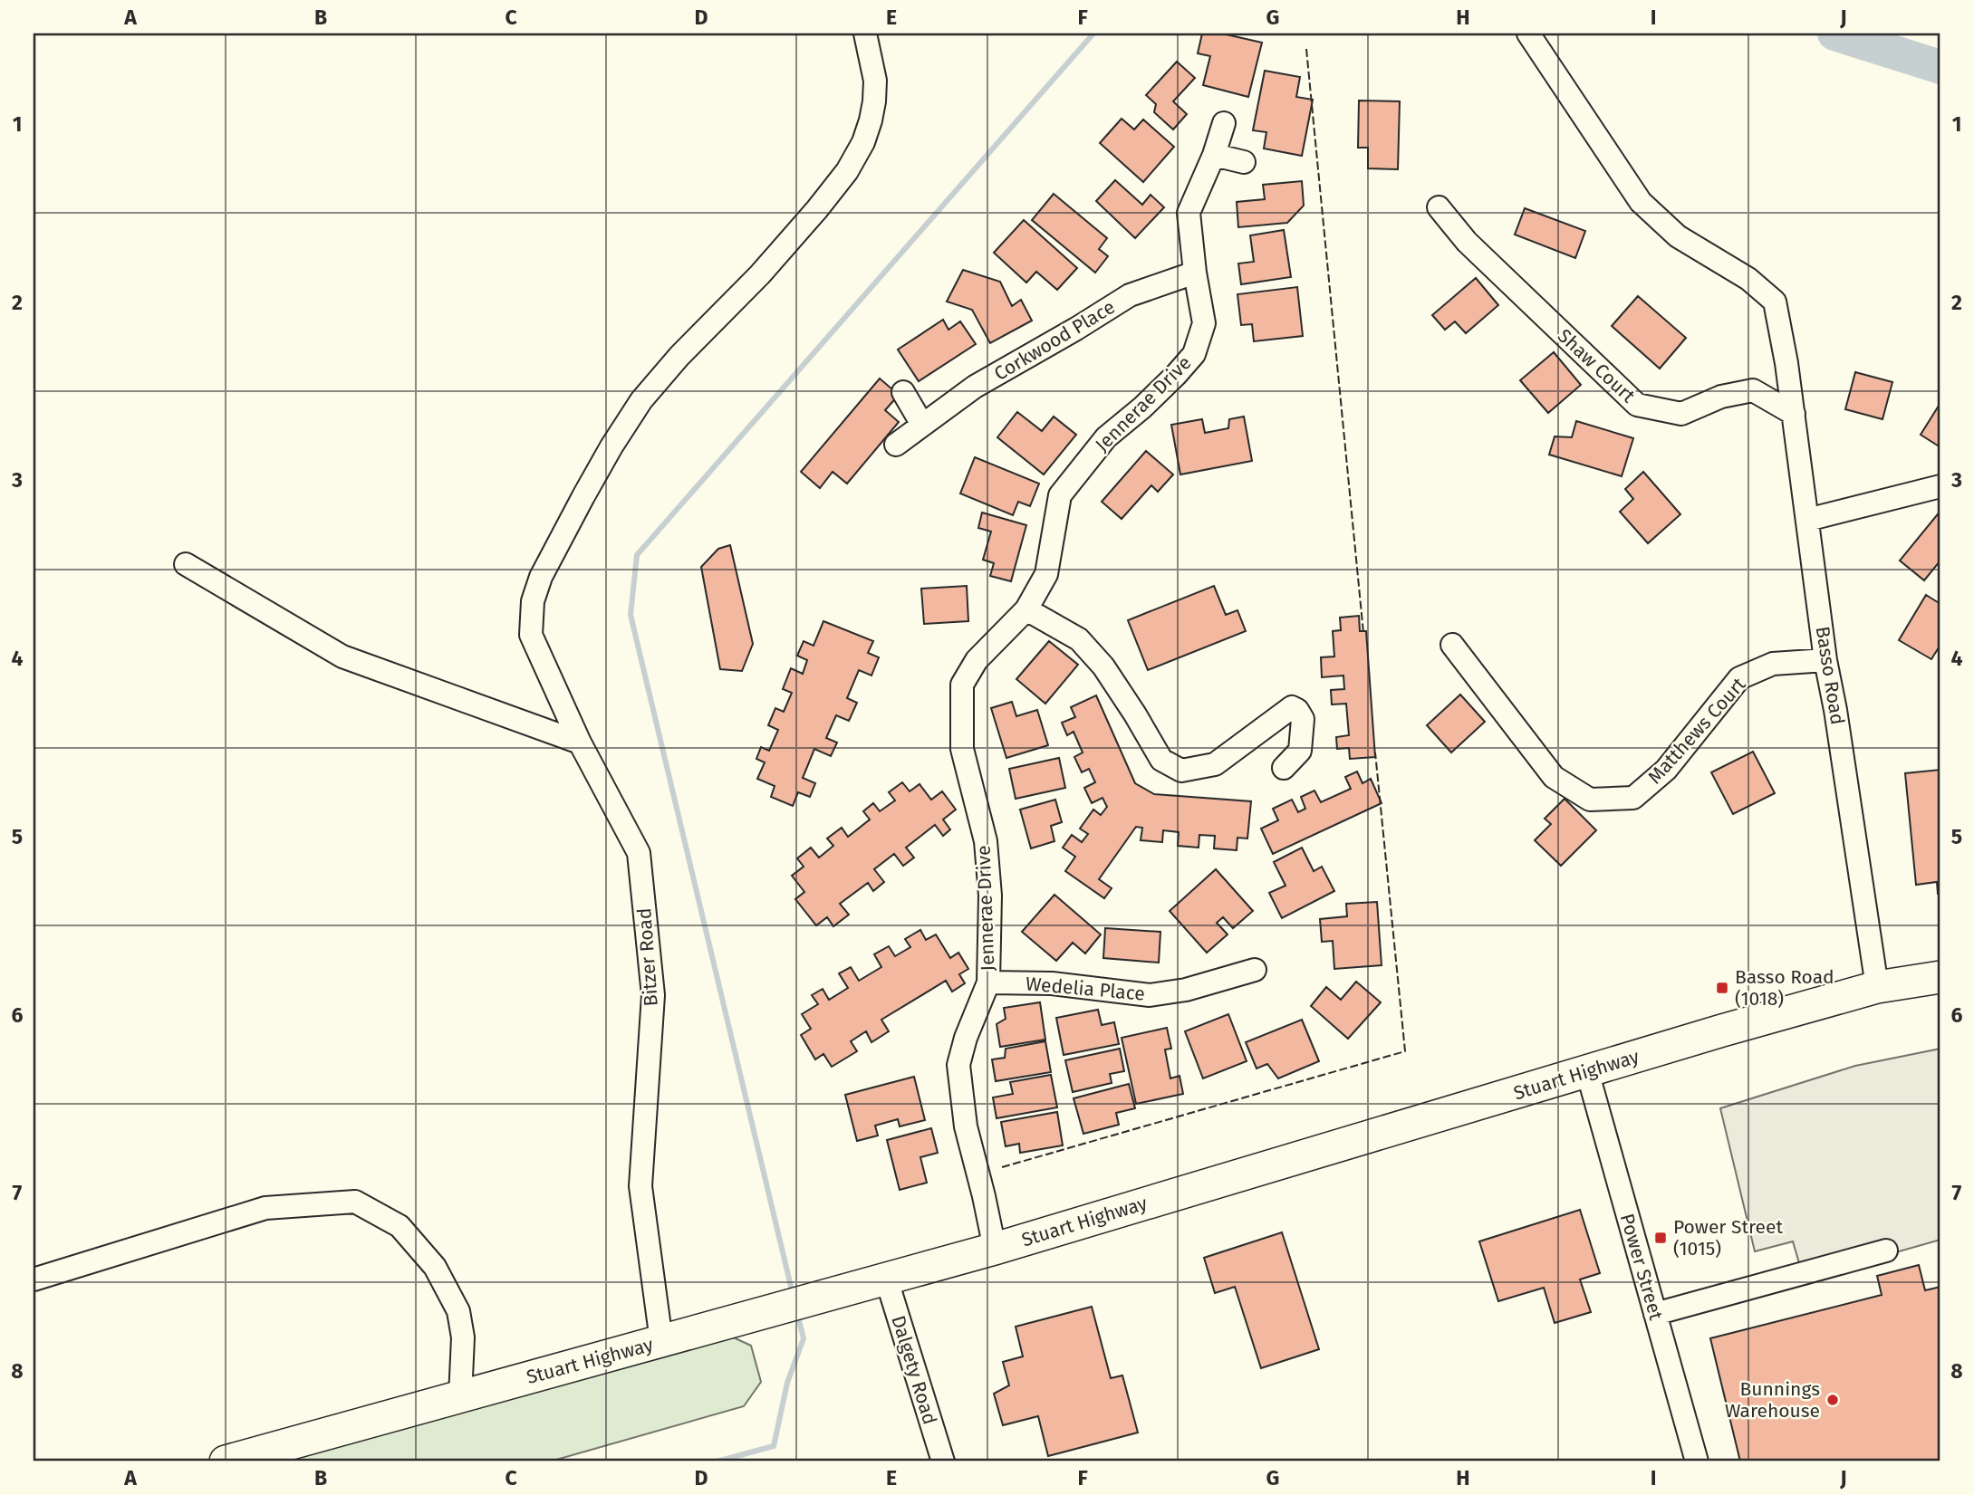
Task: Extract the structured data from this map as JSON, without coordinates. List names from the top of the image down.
{
  "streets": {
    "highway": ["Stuart Highway"],
    "street": [
      "Corkwood Place",
      "Shaw Court",
      "Jennerae Drive",
      "Basso Road",
      "Matthews Court",
      "Bitzer Road",
      "Wedelia Place",
      "Power Street",
      "Dalgety Road"
    ]
  },
  "crossings": [
    ["Corkwood Place", "Jennerae Drive"],
    ["Shaw Court", "Basso Road"],
    ["Jennerae Drive", "Wedelia Place"],
    ["Jennerae Drive", "Stuart Highway"],
    ["Basso Road", "Matthews Court"],
    ["Basso Road", "Stuart Highway"],
    ["Bitzer Road", "Stuart Highway"],
    ["Stuart Highway", "Power Street"],
    ["Stuart Highway", "Dalgety Road"]
  ],
  "places": {
    "transit": ["Basso Road (1018)", "Power Street (1015)"],
    "other": ["Bunnings Warehouse"]
  },
  "grid": {
    "columns": [
      "A",
      "B",
      "C",
      "D",
      "E",
      "F",
      "G",
      "H",
      "I",
      "J"
    ],
    "rows": [
      "1",
      "2",
      "3",
      "4",
      "5",
      "6",
      "7",
      "8"
    ]
  }
}
